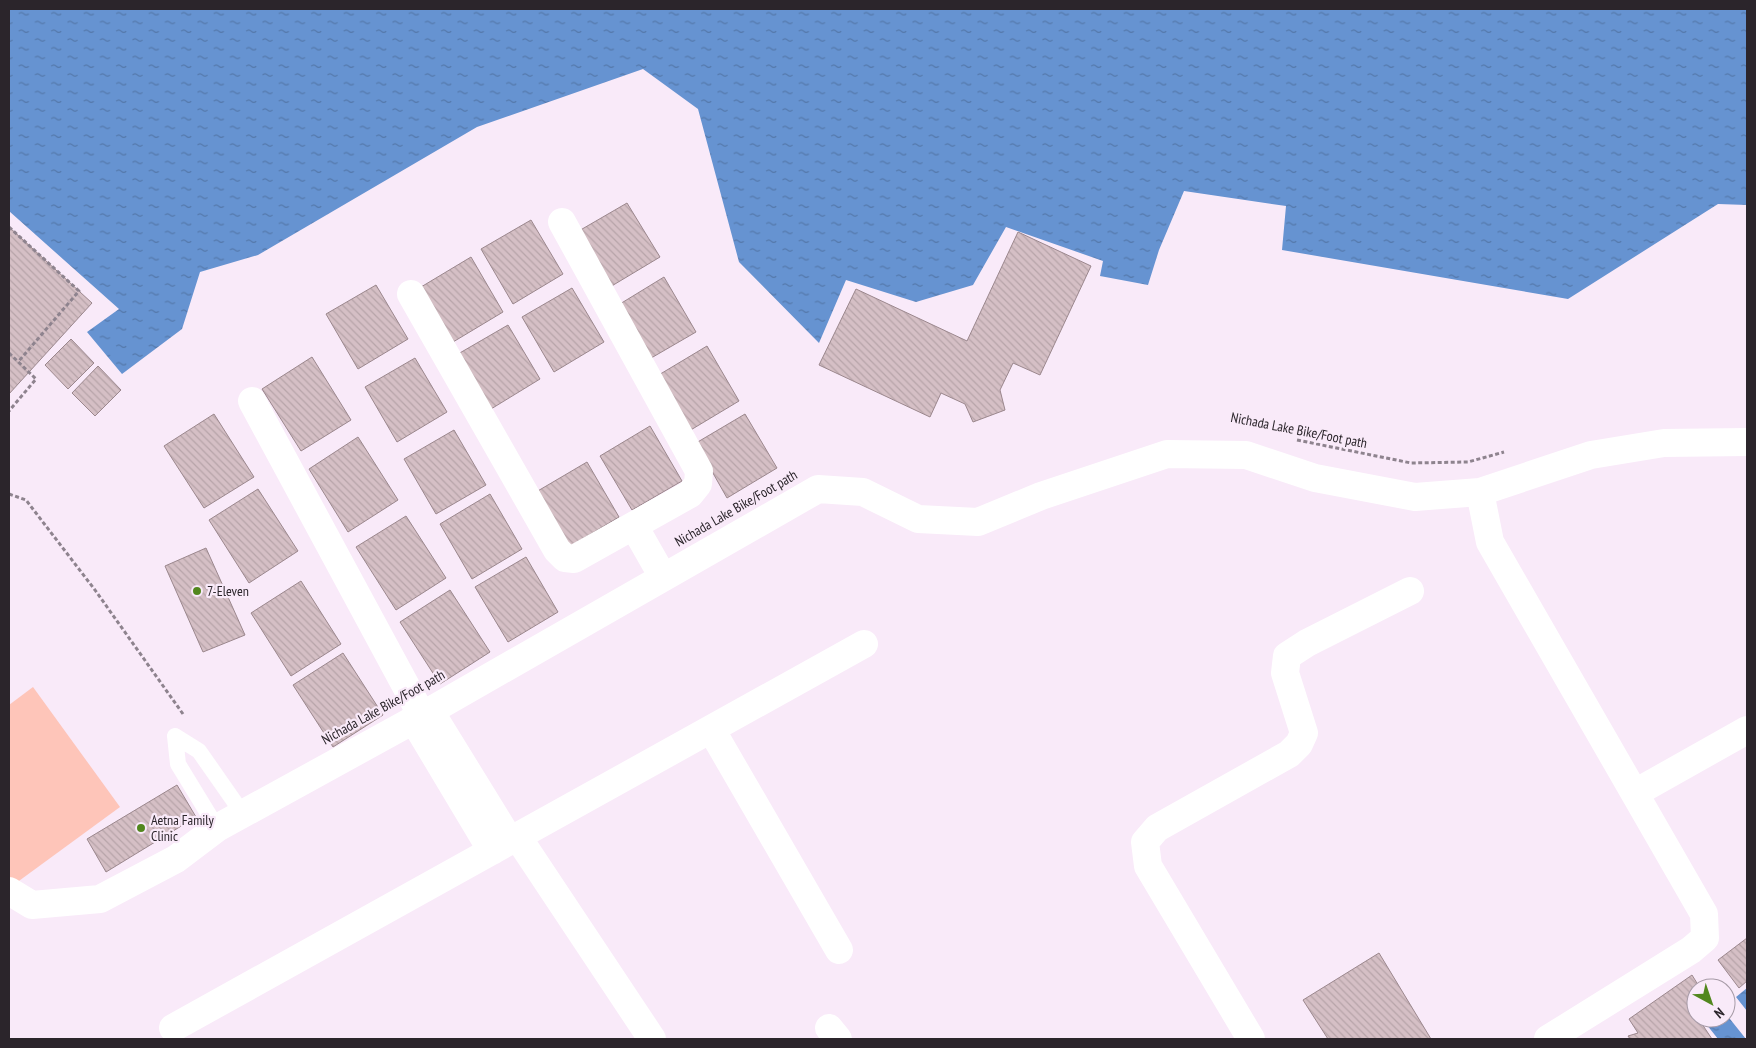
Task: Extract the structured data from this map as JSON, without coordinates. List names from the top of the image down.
{
  "streets": {
    "path": ["Nichada Lake Bike/Foot path"]
  },
  "places": ["7-Eleven", "Aetna Family Clinic"],
  "north": "bottom right"
}
